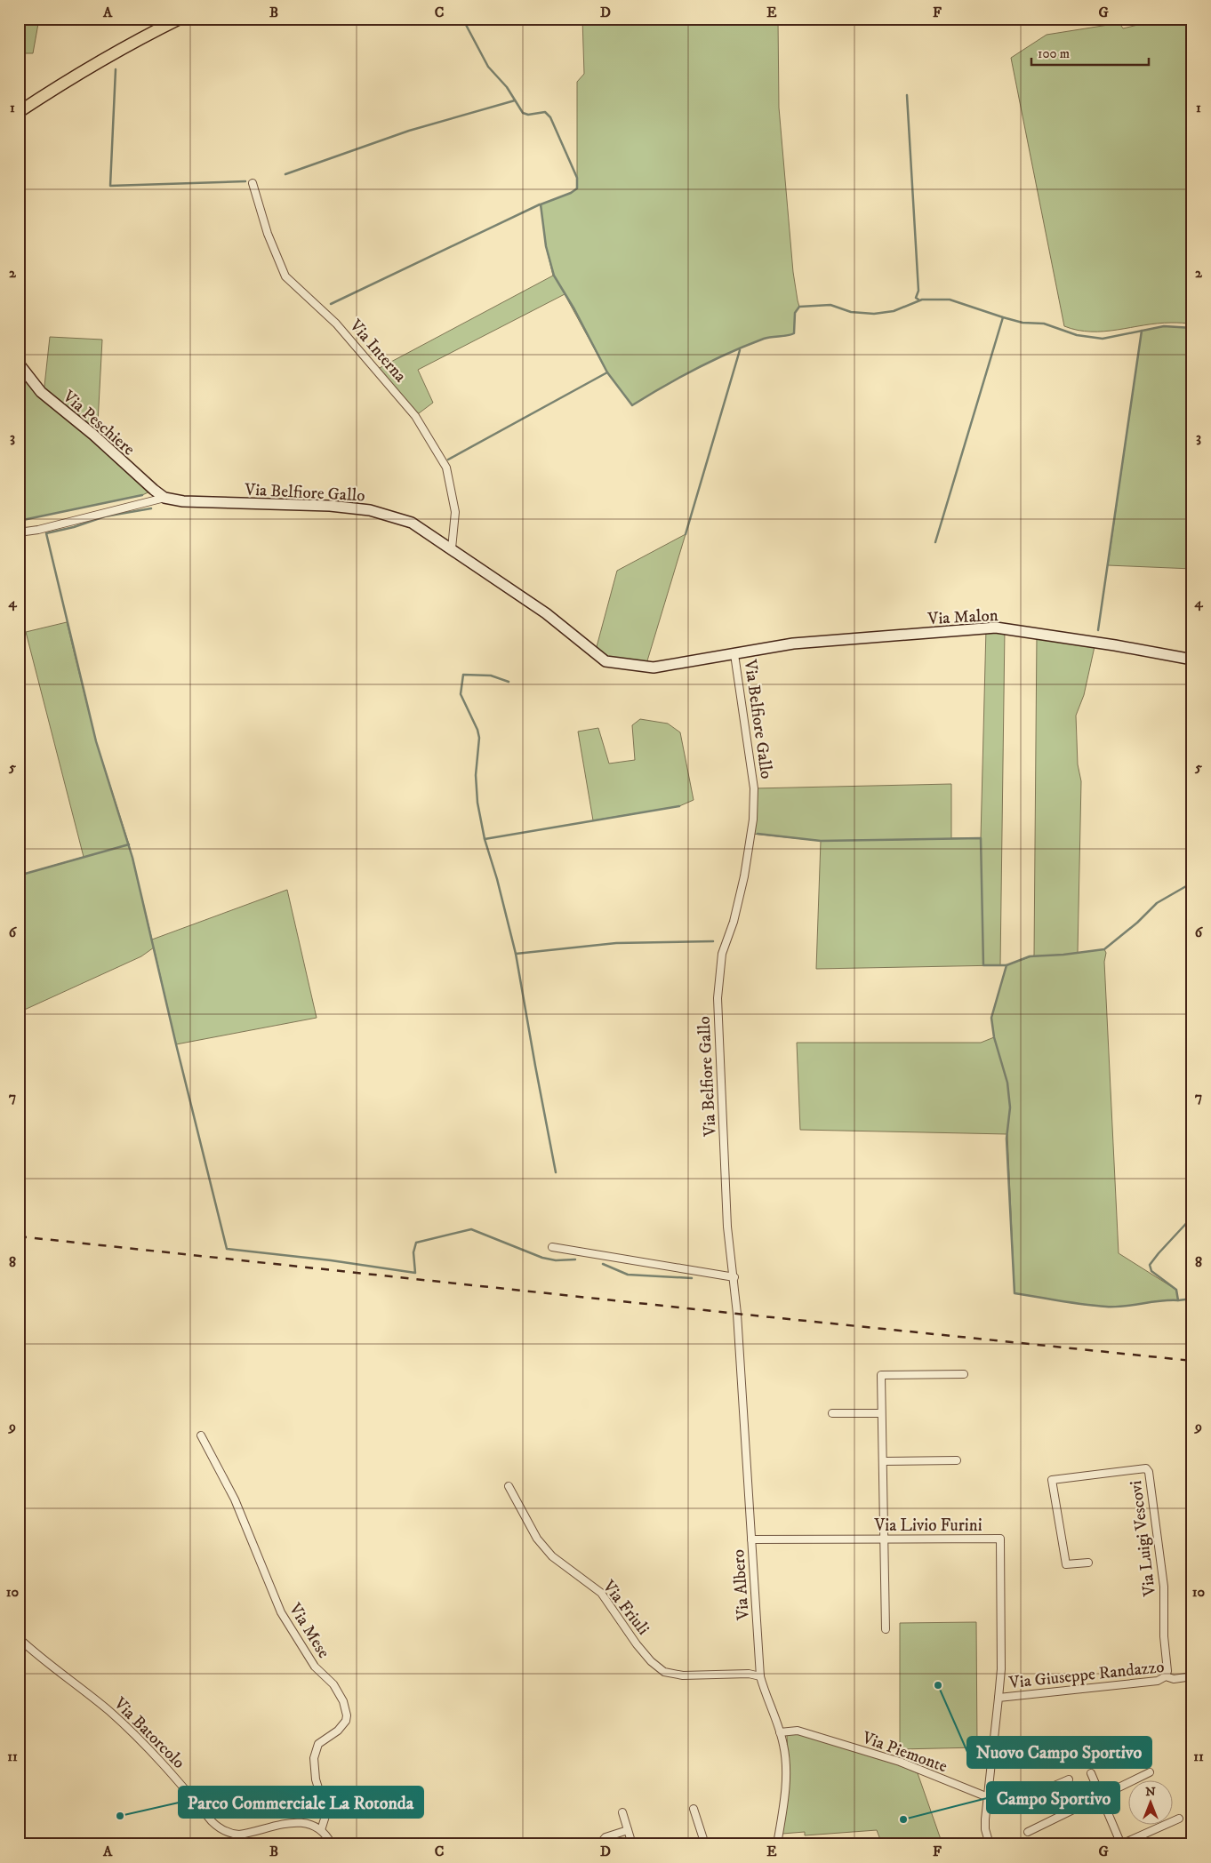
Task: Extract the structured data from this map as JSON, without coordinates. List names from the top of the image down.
{
  "streets": {
    "street": [
      "Via Interna",
      "Via Peschiere",
      "Via Belfiore Gallo",
      "Via Malon",
      "Via Livio Furini",
      "Via Luigi Vescovi",
      "Via Albero",
      "Via Friuli",
      "Via Mese",
      "Via Giuseppe Randazzo",
      "Via Batorcolo",
      "Via Piemonte"
    ]
  },
  "crossings": [
    ["Via Interna", "Via Belfiore Gallo"],
    ["Via Peschiere", "Via Belfiore Gallo"],
    ["Via Belfiore Gallo", "Via Malon"],
    ["Via Belfiore Gallo", "Via Albero"],
    ["Via Livio Furini", "Via Albero"],
    ["Via Livio Furini", "Via Giuseppe Randazzo"],
    ["Via Luigi Vescovi", "Via Giuseppe Randazzo"],
    ["Via Albero", "Via Friuli"],
    ["Via Albero", "Via Piemonte"],
    ["Via Mese", "Via Batorcolo"],
    ["Via Giuseppe Randazzo", "Via Piemonte"]
  ],
  "places": ["Nuovo Campo Sportivo", "Parco Commerciale La Rotonda", "Campo Sportivo"],
  "scale_bar": "100 m",
  "north": "top",
  "grid": {
    "columns": [
      "A",
      "B",
      "C",
      "D",
      "E",
      "F",
      "G"
    ],
    "rows": [
      "1",
      "2",
      "3",
      "4",
      "5",
      "6",
      "7",
      "8",
      "9",
      "10",
      "11"
    ]
  }
}
